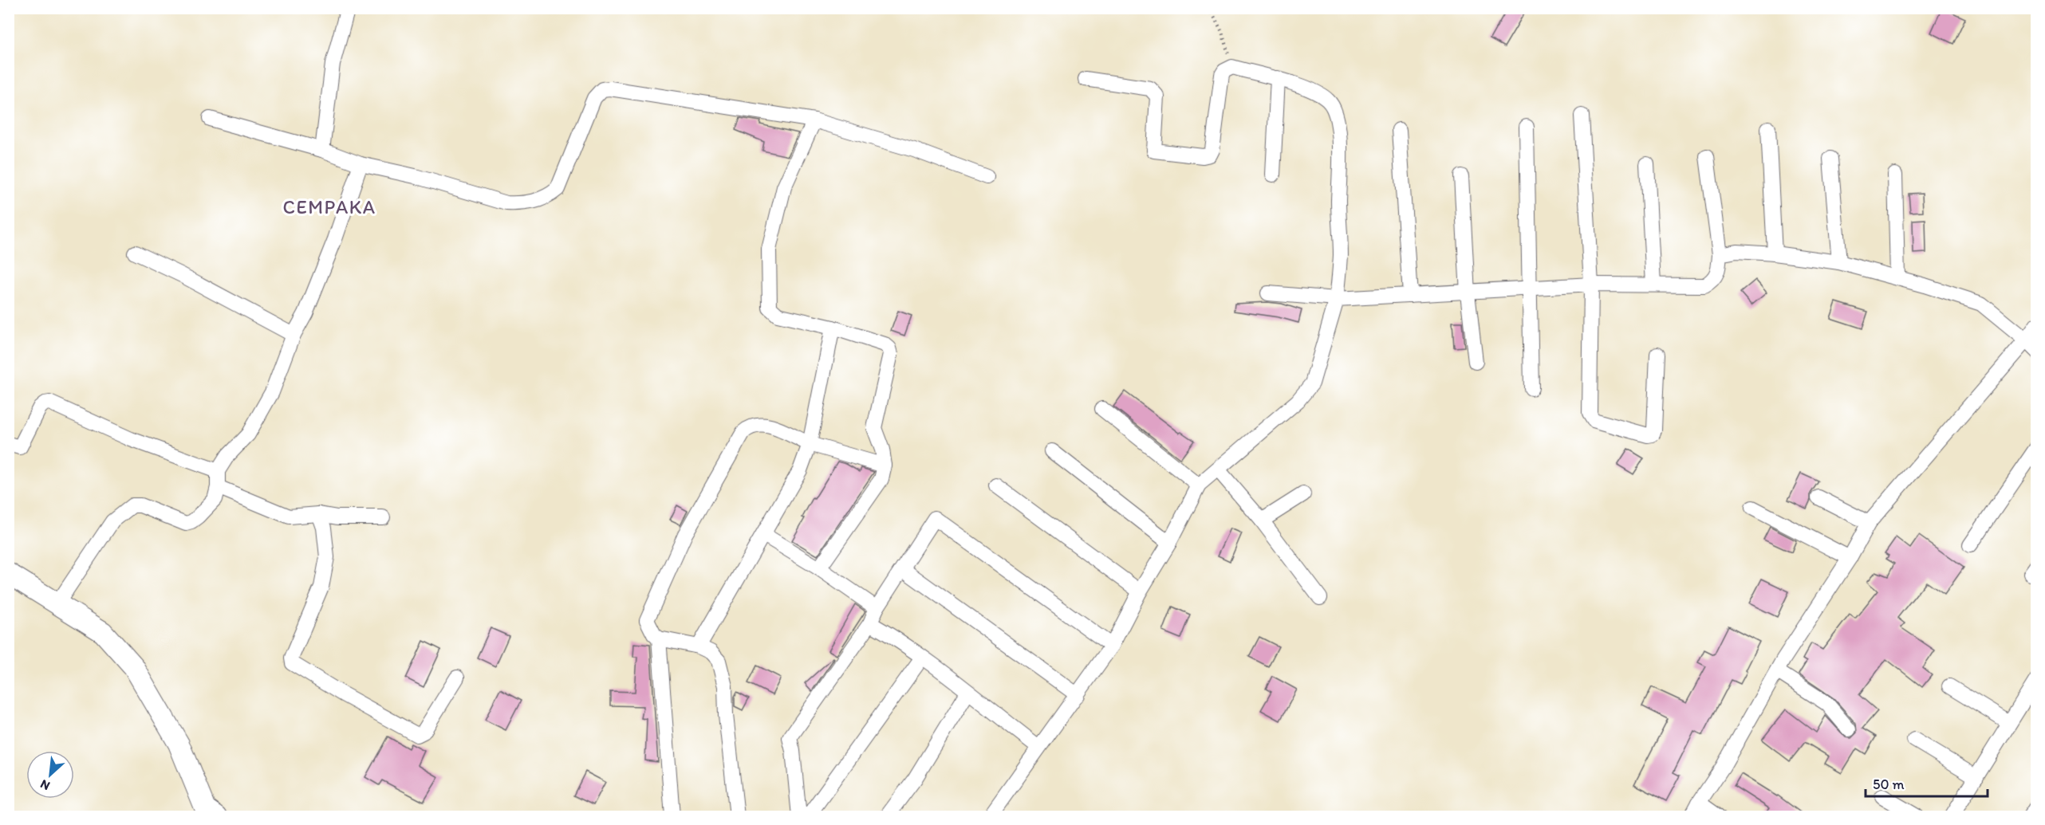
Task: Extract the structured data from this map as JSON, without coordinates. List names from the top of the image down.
{
  "districts": ["CEMPAKA"],
  "scale_bar": "50 m",
  "north": "bottom left"
}
